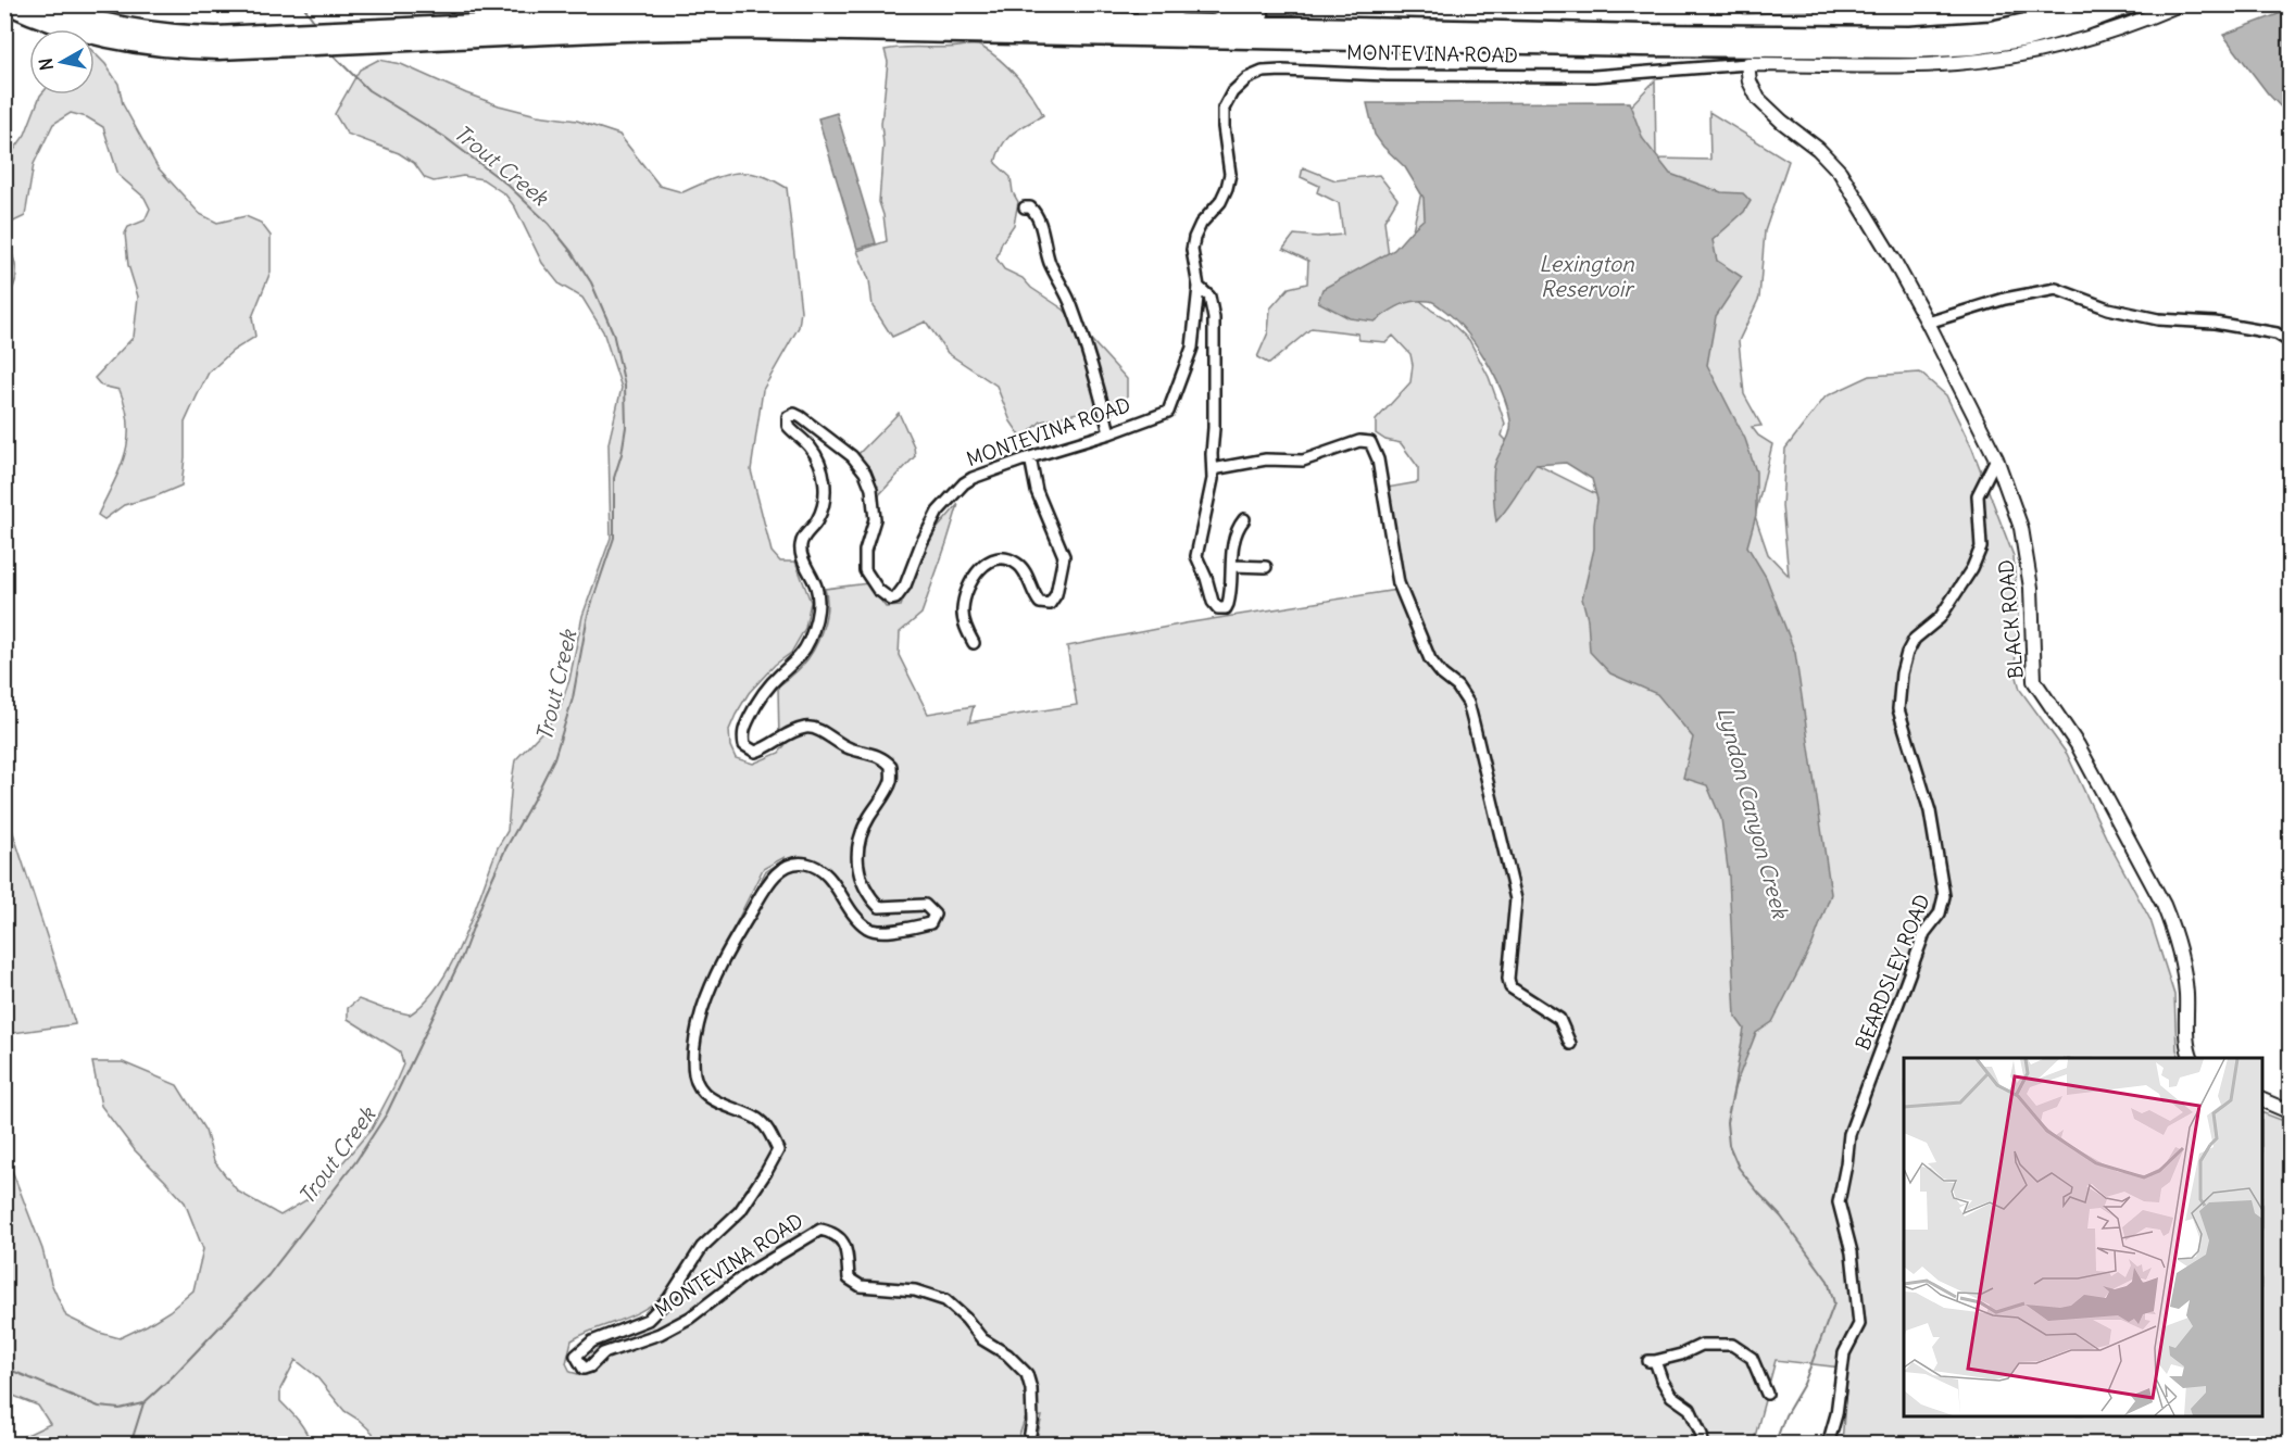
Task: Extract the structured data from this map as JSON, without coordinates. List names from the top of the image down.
{
  "streets": {
    "street": ["MONTEVINA ROAD", "BLACK ROAD", "BEARDSLEY ROAD"]
  },
  "crossings": [
    ["MONTEVINA ROAD", "BLACK ROAD"],
    ["BLACK ROAD", "BEARDSLEY ROAD"]
  ],
  "water": ["Trout Creek", "Lexington Reservoir", "Lyndon Canyon Creek"],
  "north": "left"
}
